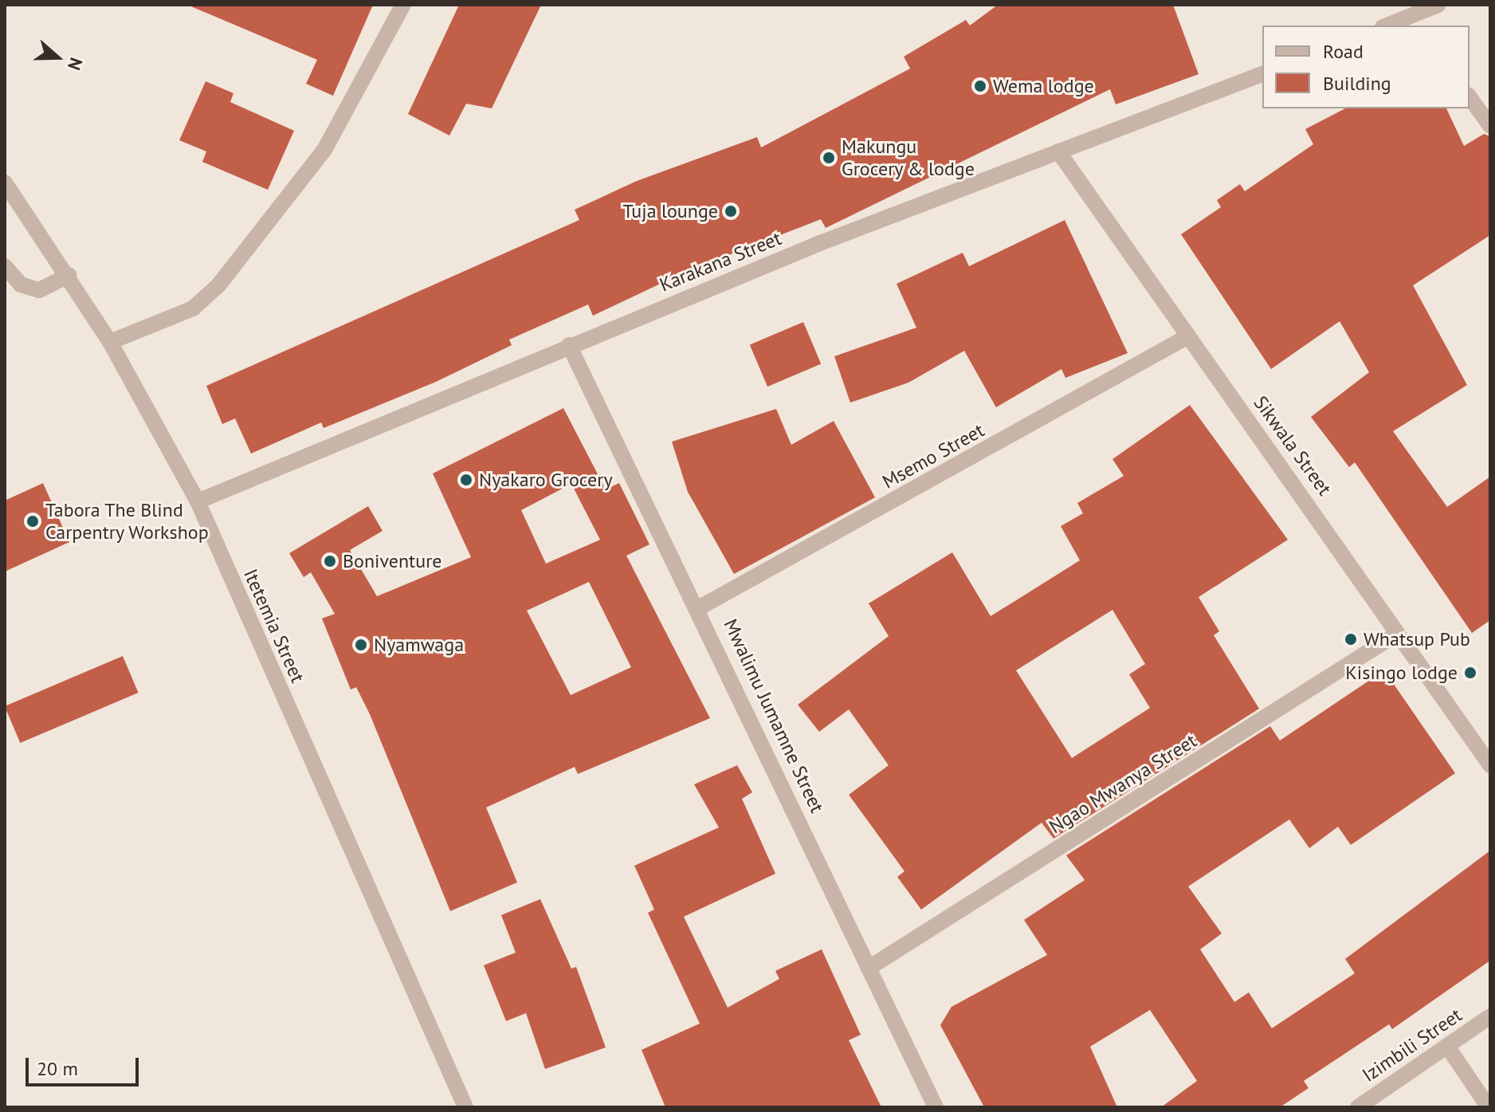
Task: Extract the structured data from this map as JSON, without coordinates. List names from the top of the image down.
{
  "streets": {
    "street": [
      "Karakana Street",
      "Sikwala Street",
      "Msemo Street",
      "Itetemia Street",
      "Mwalimu Jumamne Street",
      "Ngao Mwanya Street",
      "Izimbili Street"
    ]
  },
  "crossings": [
    ["Karakana Street", "Sikwala Street"],
    ["Karakana Street", "Itetemia Street"],
    ["Karakana Street", "Mwalimu Jumamne Street"],
    ["Sikwala Street", "Msemo Street"],
    ["Sikwala Street", "Ngao Mwanya Street"],
    ["Msemo Street", "Mwalimu Jumamne Street"],
    ["Mwalimu Jumamne Street", "Ngao Mwanya Street"]
  ],
  "places": [
    "Wema lodge",
    "Makungu Grocery & lodge",
    "Tuja lounge",
    "Nyakaro Grocery",
    "Tabora The Blind Carpentry Workshop",
    "Boniventure",
    "Whatsup Pub",
    "Nyamwaga",
    "Kisingo lodge"
  ],
  "legend": ["Road", "Building"],
  "scale_bar": "20 m",
  "north": "right"
}
